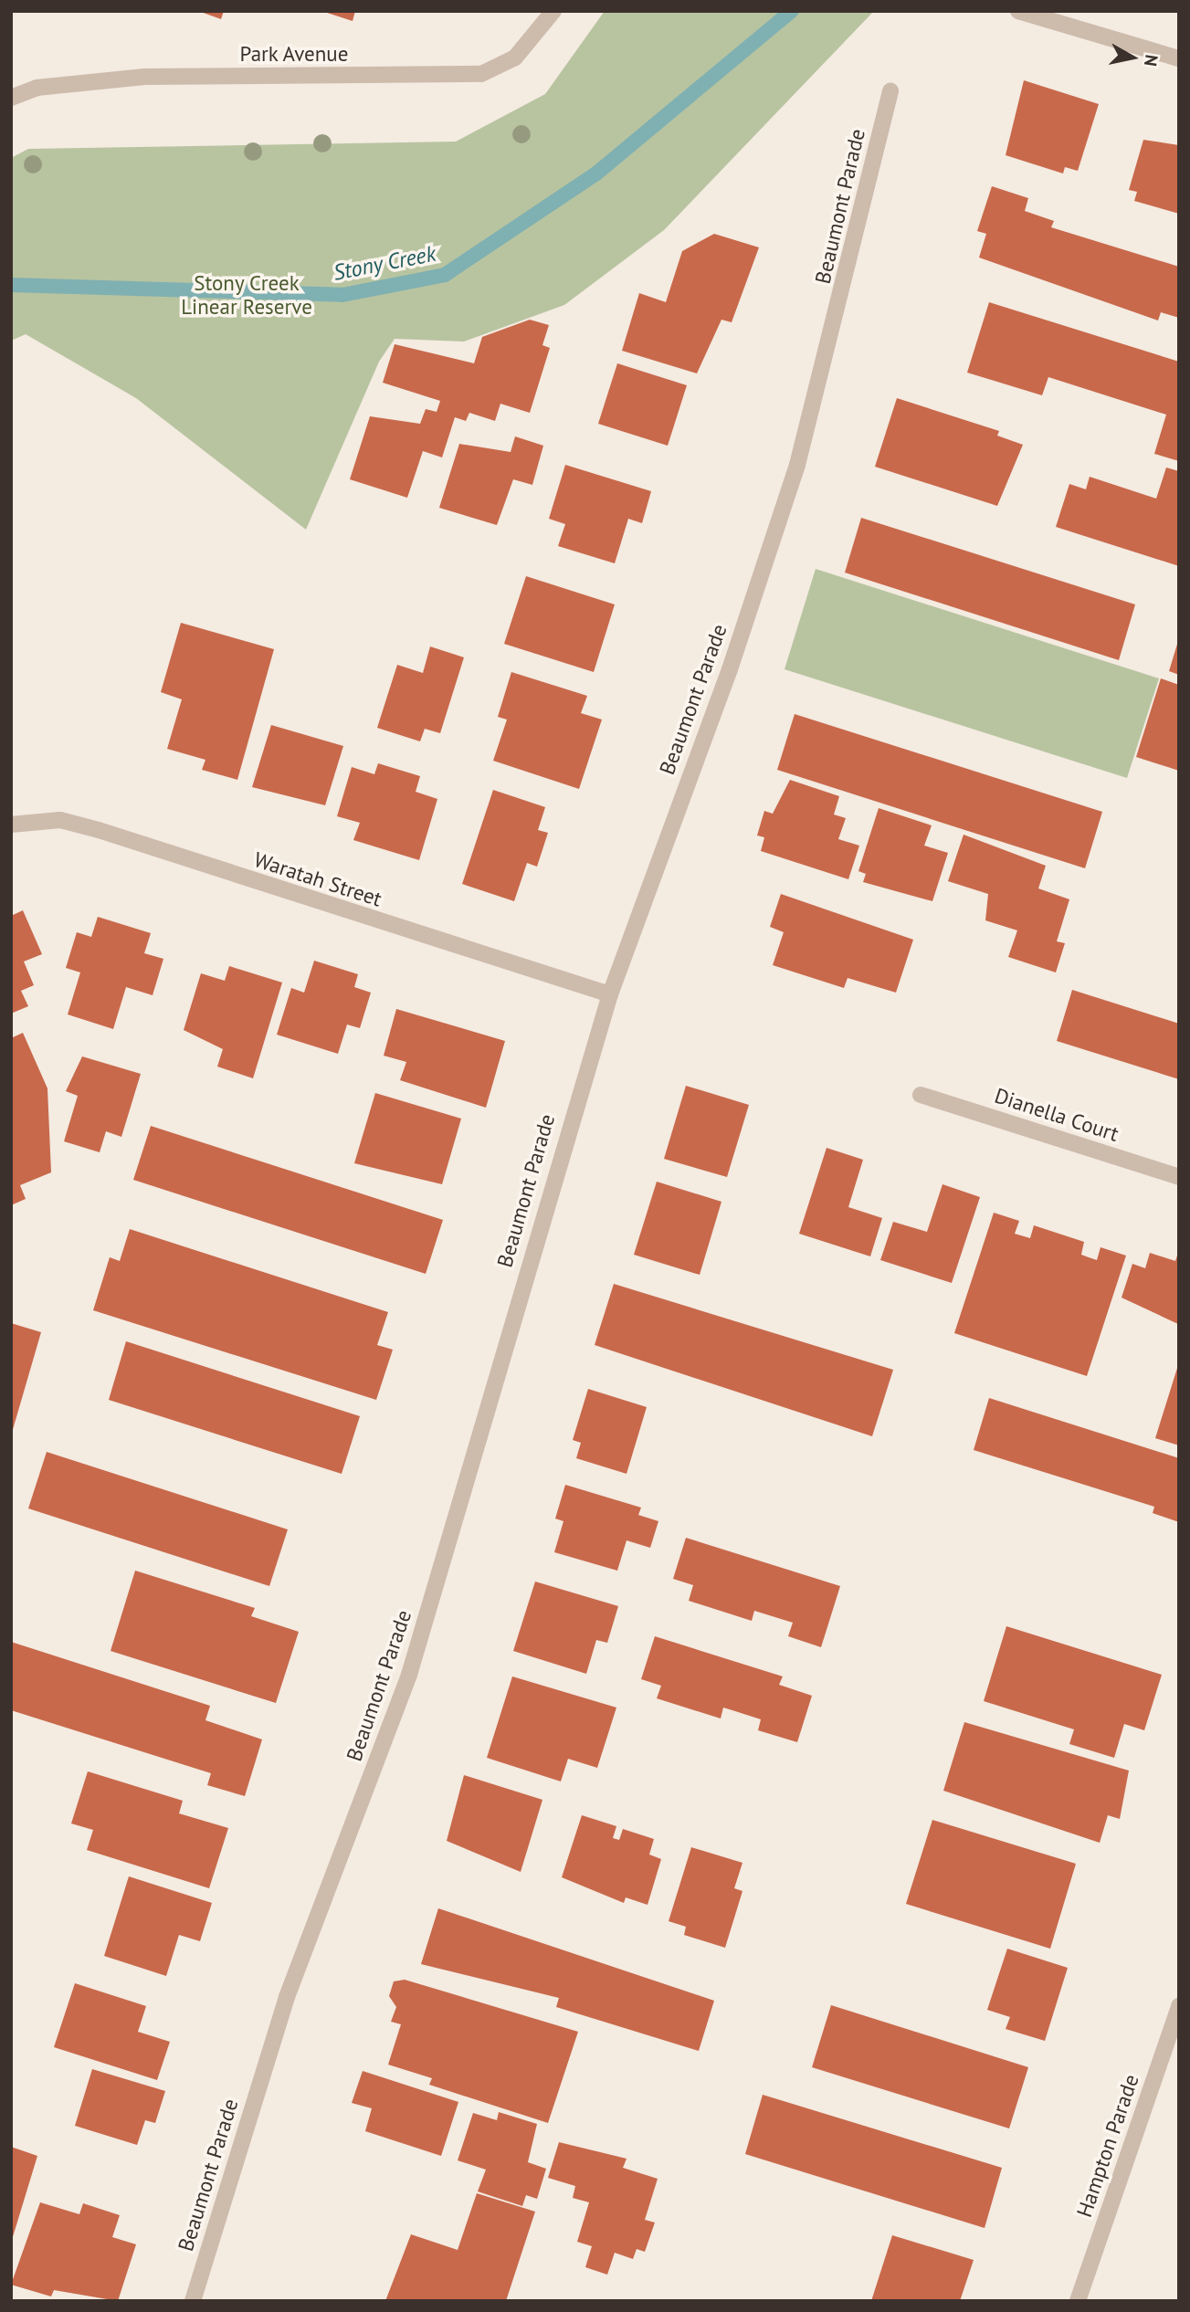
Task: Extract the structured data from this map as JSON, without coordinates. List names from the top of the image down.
{
  "streets": {
    "street": [
      "Park Avenue",
      "Beaumont Parade",
      "Waratah Street",
      "Dianella Court",
      "Hampton Parade"
    ]
  },
  "crossings": [
    ["Beaumont Parade", "Waratah Street"]
  ],
  "water": ["Stony Creek"],
  "parks": ["Stony Creek Linear Reserve"],
  "north": "right"
}
